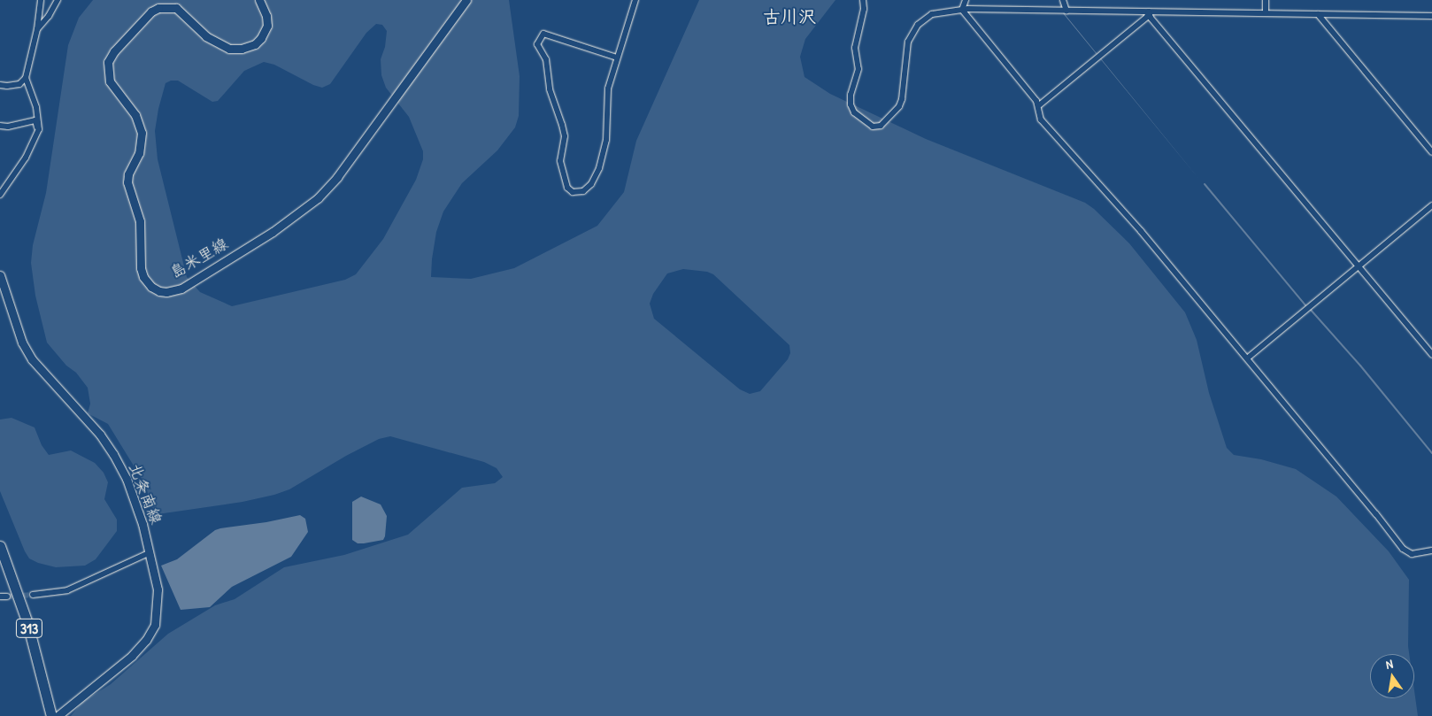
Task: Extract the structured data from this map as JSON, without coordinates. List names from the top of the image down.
{
  "streets": {
    "highway": ["313"],
    "street": ["島米里線", "北条南線"]
  },
  "crossings": [
    ["北条南線", "313"]
  ],
  "districts": ["古川沢"],
  "north": "top"
}
